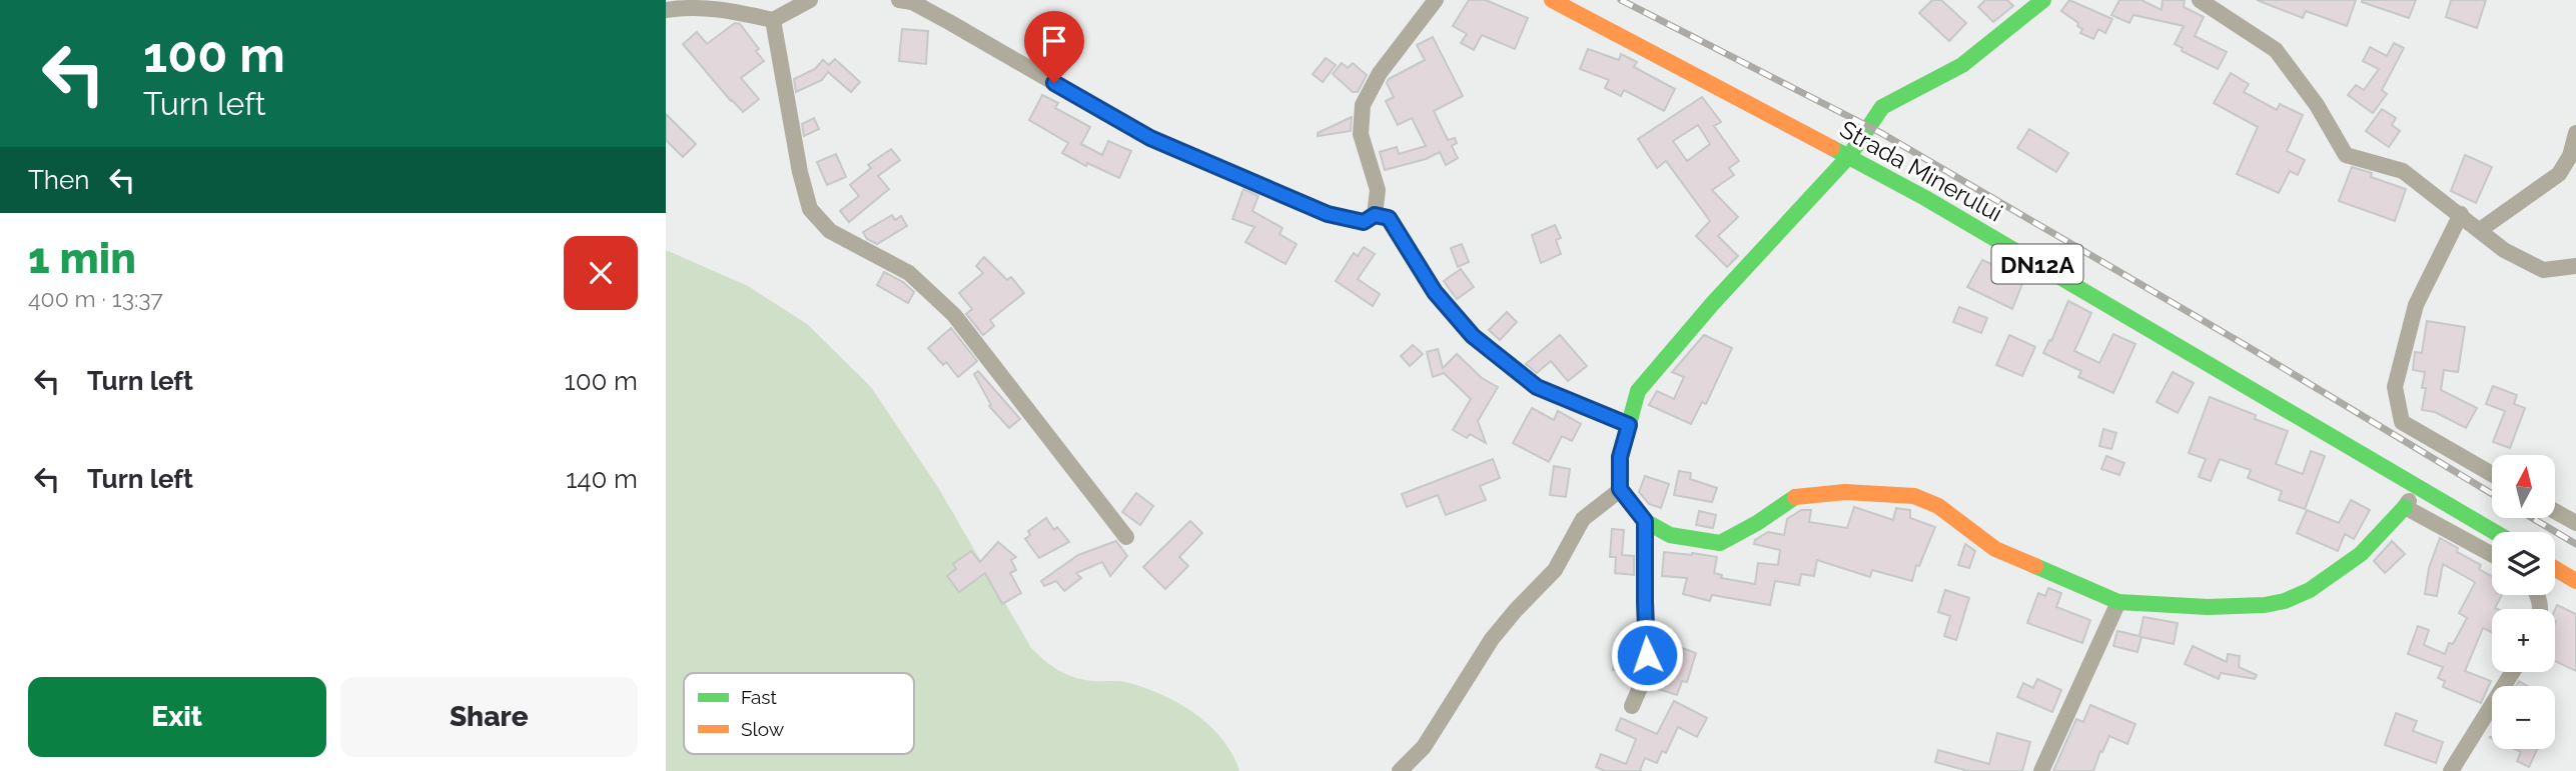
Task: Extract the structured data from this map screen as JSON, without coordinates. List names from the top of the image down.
{
  "streets": {
    "street": ["Strada Minerului", "DN12A"]
  },
  "legend": ["Fast", "Slow"],
  "north": "top",
  "page": {
    "turn": ["100 m", "Turn left"],
    "then": "Then",
    "heading": ["1 min", "400 m · 13:37"],
    "list": [
      {
        "name": "Turn left",
        "value": "100 m"
      },
      {
        "name": "Turn left",
        "value": "140 m"
      }
    ],
    "map_buttons": ["+", "−"],
    "buttons": ["Exit", "Share"]
  }
}
